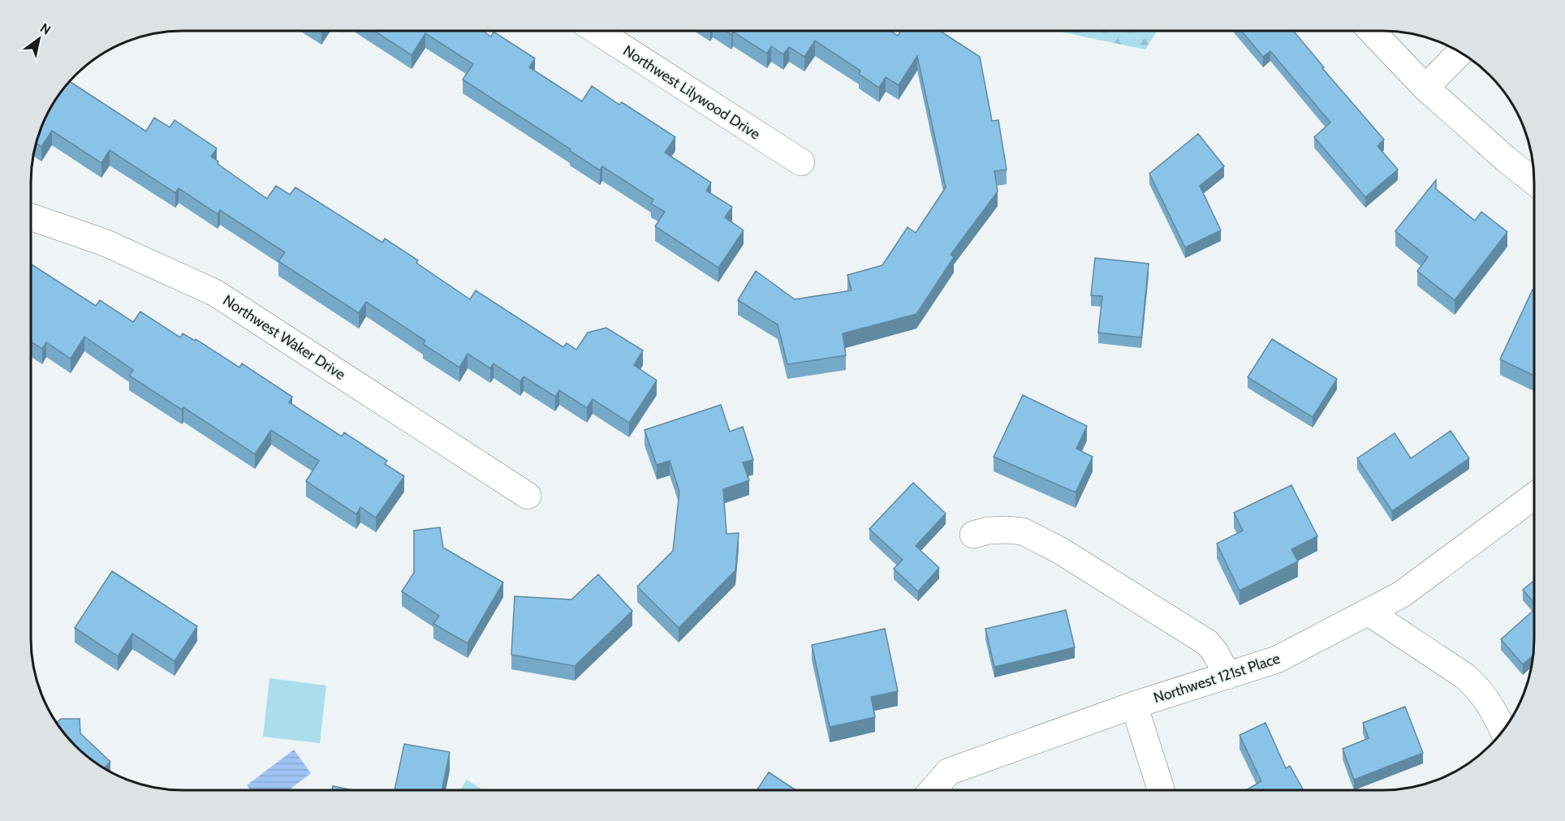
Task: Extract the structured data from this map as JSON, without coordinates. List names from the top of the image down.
{
  "streets": {
    "street": ["Northwest Lilywood Drive", "Northwest Waker Drive", "Northwest 121st Place"]
  },
  "north": "top right"
}
